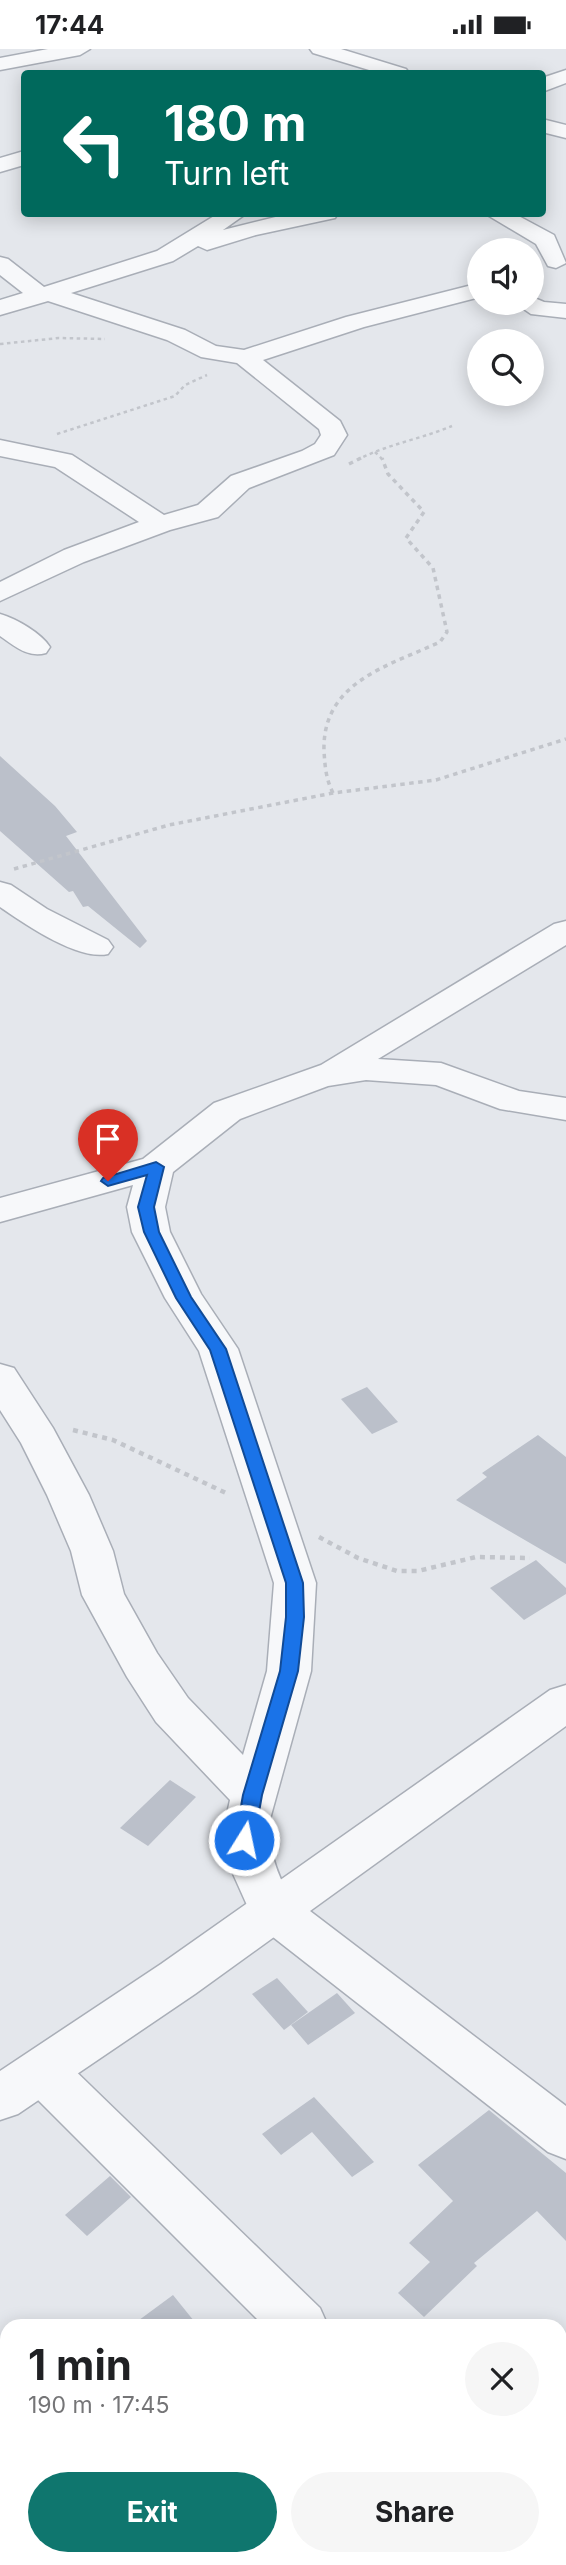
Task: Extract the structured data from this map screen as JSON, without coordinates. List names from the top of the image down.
{
  "page": {
    "status": "17:44",
    "turn": ["180 m", "Turn left"],
    "heading": ["1 min", "190 m · 17:45"],
    "buttons": ["Exit", "Share"]
  }
}
